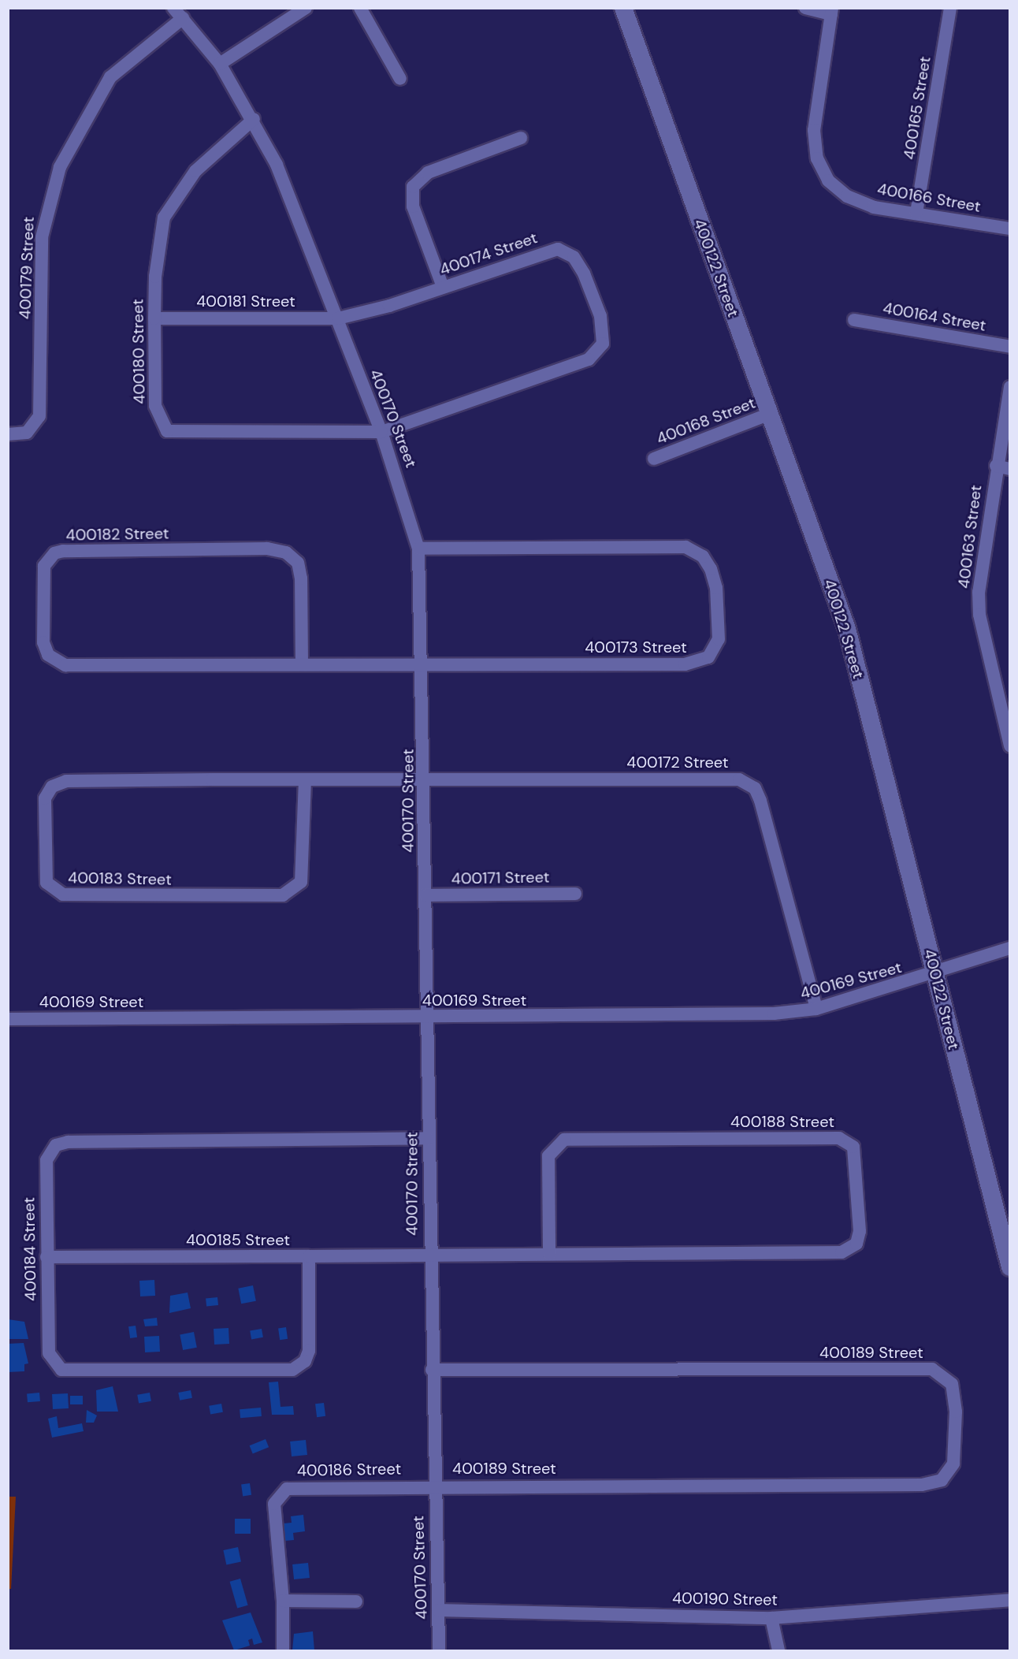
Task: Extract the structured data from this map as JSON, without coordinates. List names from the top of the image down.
{
  "streets": {
    "street": [
      "400165 Street",
      "400166 Street",
      "400174 Street",
      "400179 Street",
      "400122 Street",
      "400181 Street",
      "400164 Street",
      "400180 Street",
      "400170 Street",
      "400168 Street",
      "400182 Street",
      "400163 Street",
      "400173 Street",
      "400172 Street",
      "400171 Street",
      "400183 Street",
      "400169 Street",
      "400188 Street",
      "400185 Street",
      "400184 Street",
      "400189 Street",
      "400186 Street",
      "400190 Street"
    ]
  },
  "crossings": [
    ["400165 Street", "400166 Street"],
    ["400174 Street", "400181 Street"],
    ["400174 Street", "400180 Street"],
    ["400174 Street", "400170 Street"],
    ["400179 Street", "400170 Street"],
    ["400122 Street", "400168 Street"],
    ["400122 Street", "400169 Street"],
    ["400181 Street", "400180 Street"],
    ["400181 Street", "400170 Street"],
    ["400180 Street", "400170 Street"],
    ["400170 Street", "400182 Street"],
    ["400170 Street", "400173 Street"],
    ["400170 Street", "400172 Street"],
    ["400170 Street", "400171 Street"],
    ["400170 Street", "400183 Street"],
    ["400170 Street", "400169 Street"],
    ["400170 Street", "400188 Street"],
    ["400170 Street", "400185 Street"],
    ["400170 Street", "400184 Street"],
    ["400170 Street", "400189 Street"],
    ["400170 Street", "400186 Street"],
    ["400170 Street", "400190 Street"],
    ["400182 Street", "400173 Street"],
    ["400172 Street", "400183 Street"],
    ["400172 Street", "400169 Street"],
    ["400188 Street", "400185 Street"],
    ["400185 Street", "400184 Street"],
    ["400189 Street", "400186 Street"]
  ]
}
